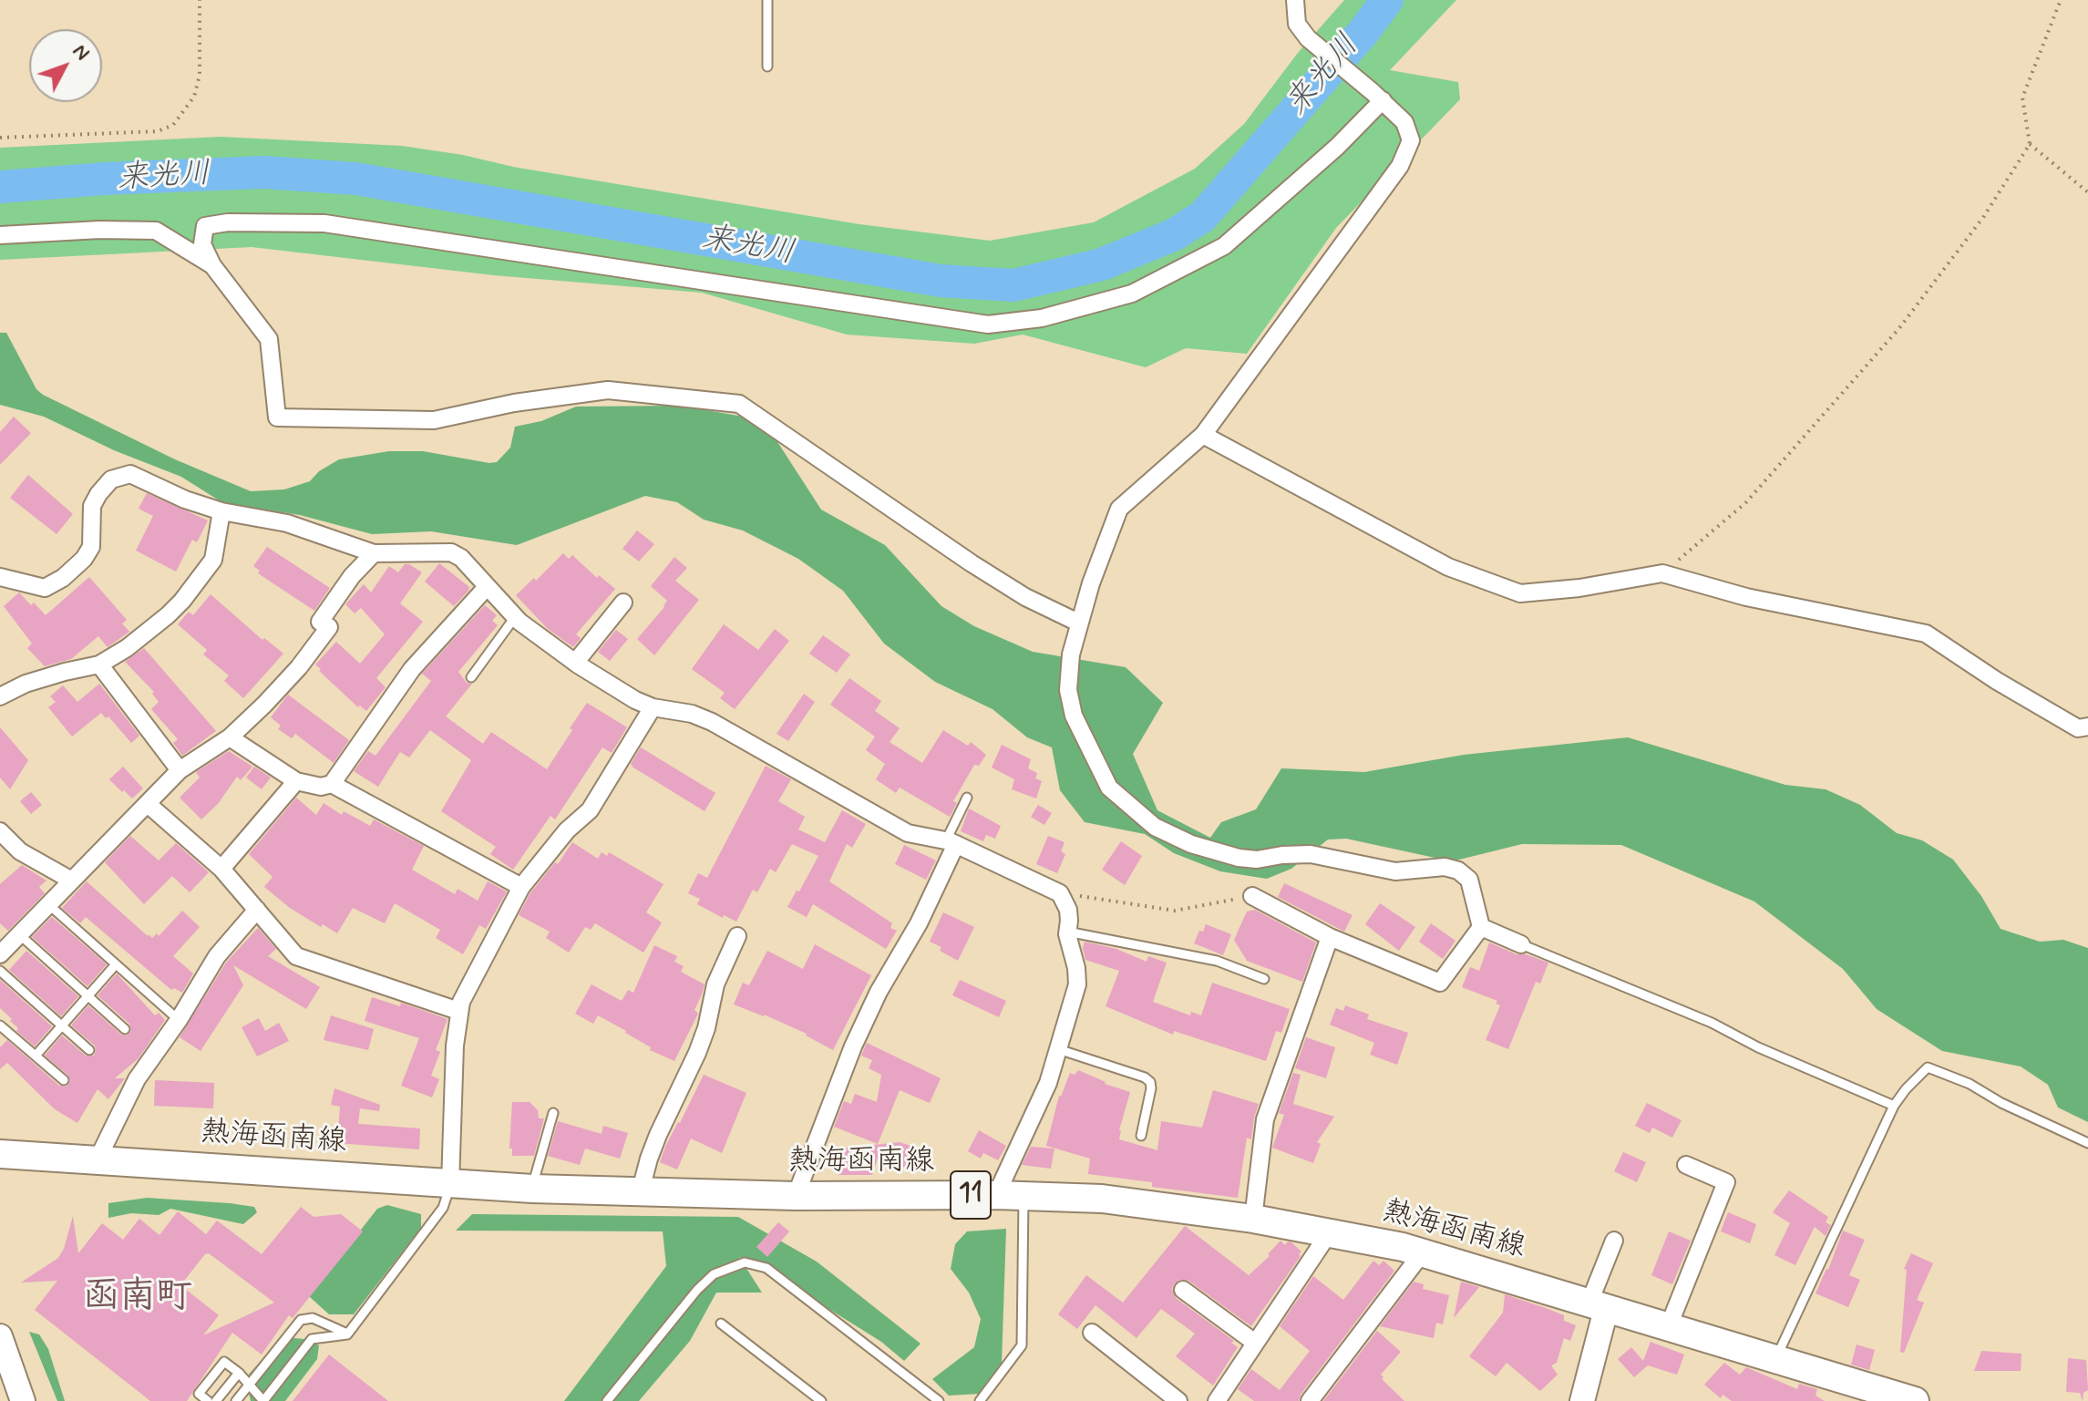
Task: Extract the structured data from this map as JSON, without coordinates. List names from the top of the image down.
{
  "streets": {
    "main road": ["熱海函南線", "11"]
  },
  "districts": ["函南町"],
  "water": ["来光川"],
  "north": "top right"
}
